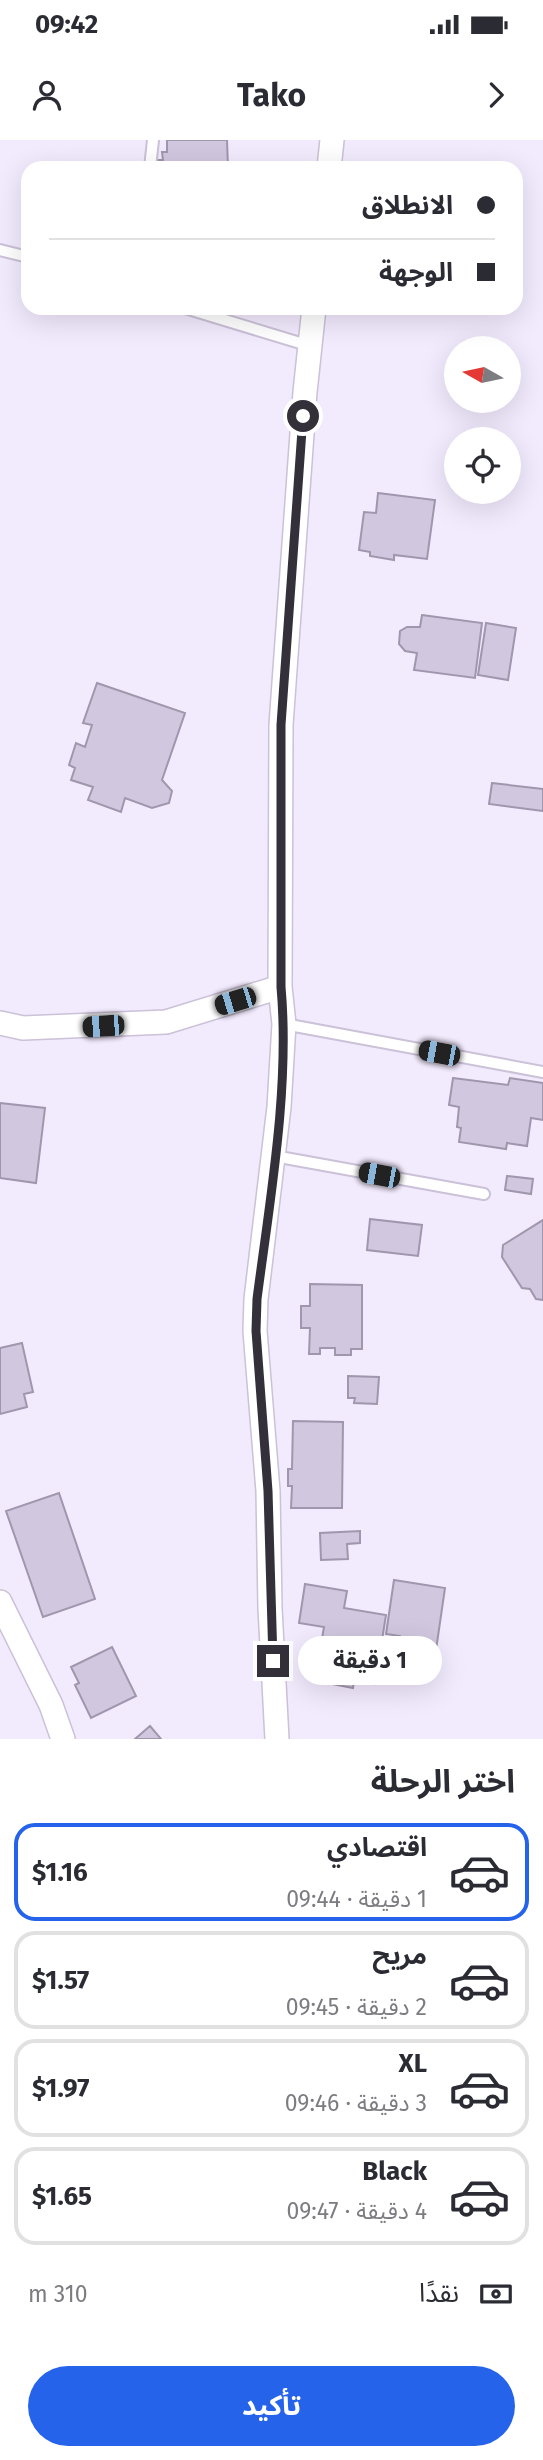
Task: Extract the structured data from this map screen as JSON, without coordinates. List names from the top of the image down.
{
  "north": "left",
  "page": {
    "status": "09:42",
    "header": "Tako",
    "banner": ["الانطلاق", "الوجهة"],
    "bubble": "1 دقيقة",
    "heading": "اختر الرحلة",
    "list": [
      {
        "name": "اقتصادي",
        "note": "1 دقيقة · 09:44",
        "value": "$1.16"
      },
      {
        "name": "مريح",
        "note": "2 دقيقة · 09:45",
        "value": "$1.57"
      },
      {
        "name": "XL",
        "note": "3 دقيقة · 09:46",
        "value": "$1.97"
      },
      {
        "name": "Black",
        "note": "4 دقيقة · 09:47",
        "value": "$1.65"
      }
    ],
    "pay": ["نقدًا", "310 m"],
    "buttons": "تأكيد"
  }
}
